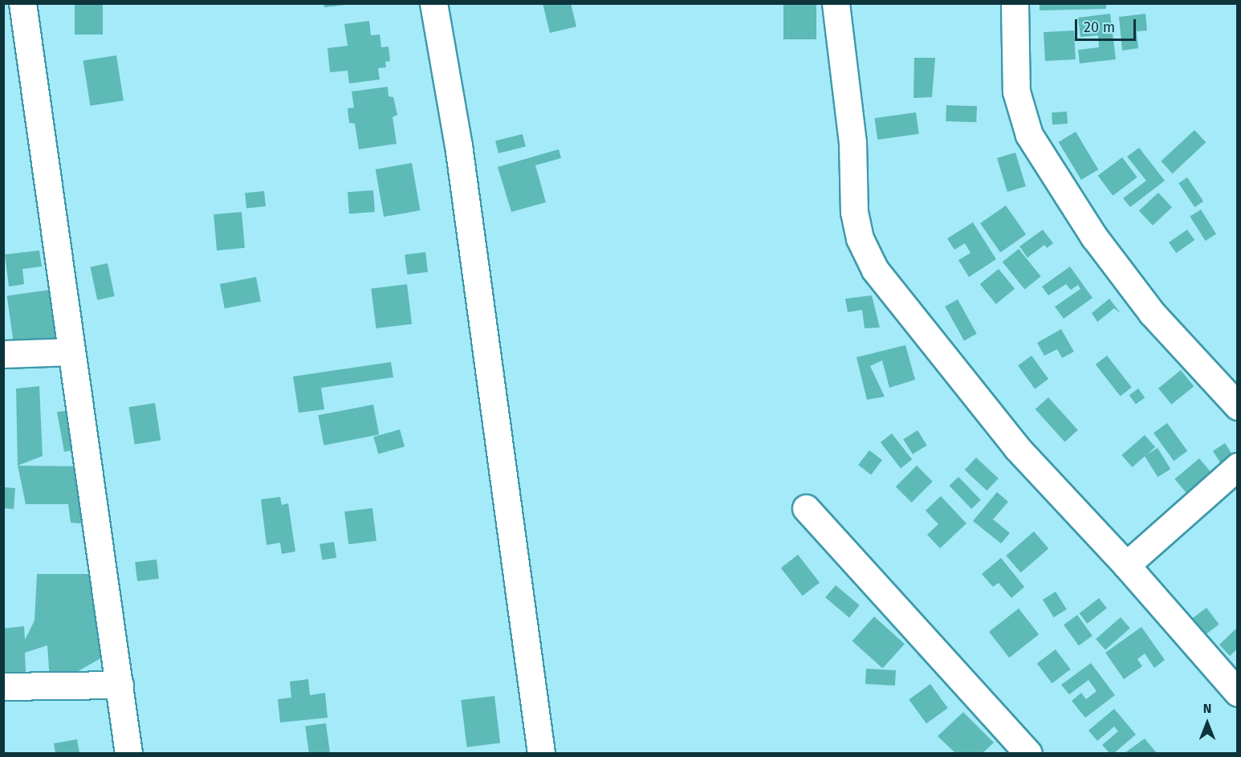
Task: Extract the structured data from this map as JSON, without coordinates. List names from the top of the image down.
{
  "scale_bar": "20 m",
  "north": "top"
}
